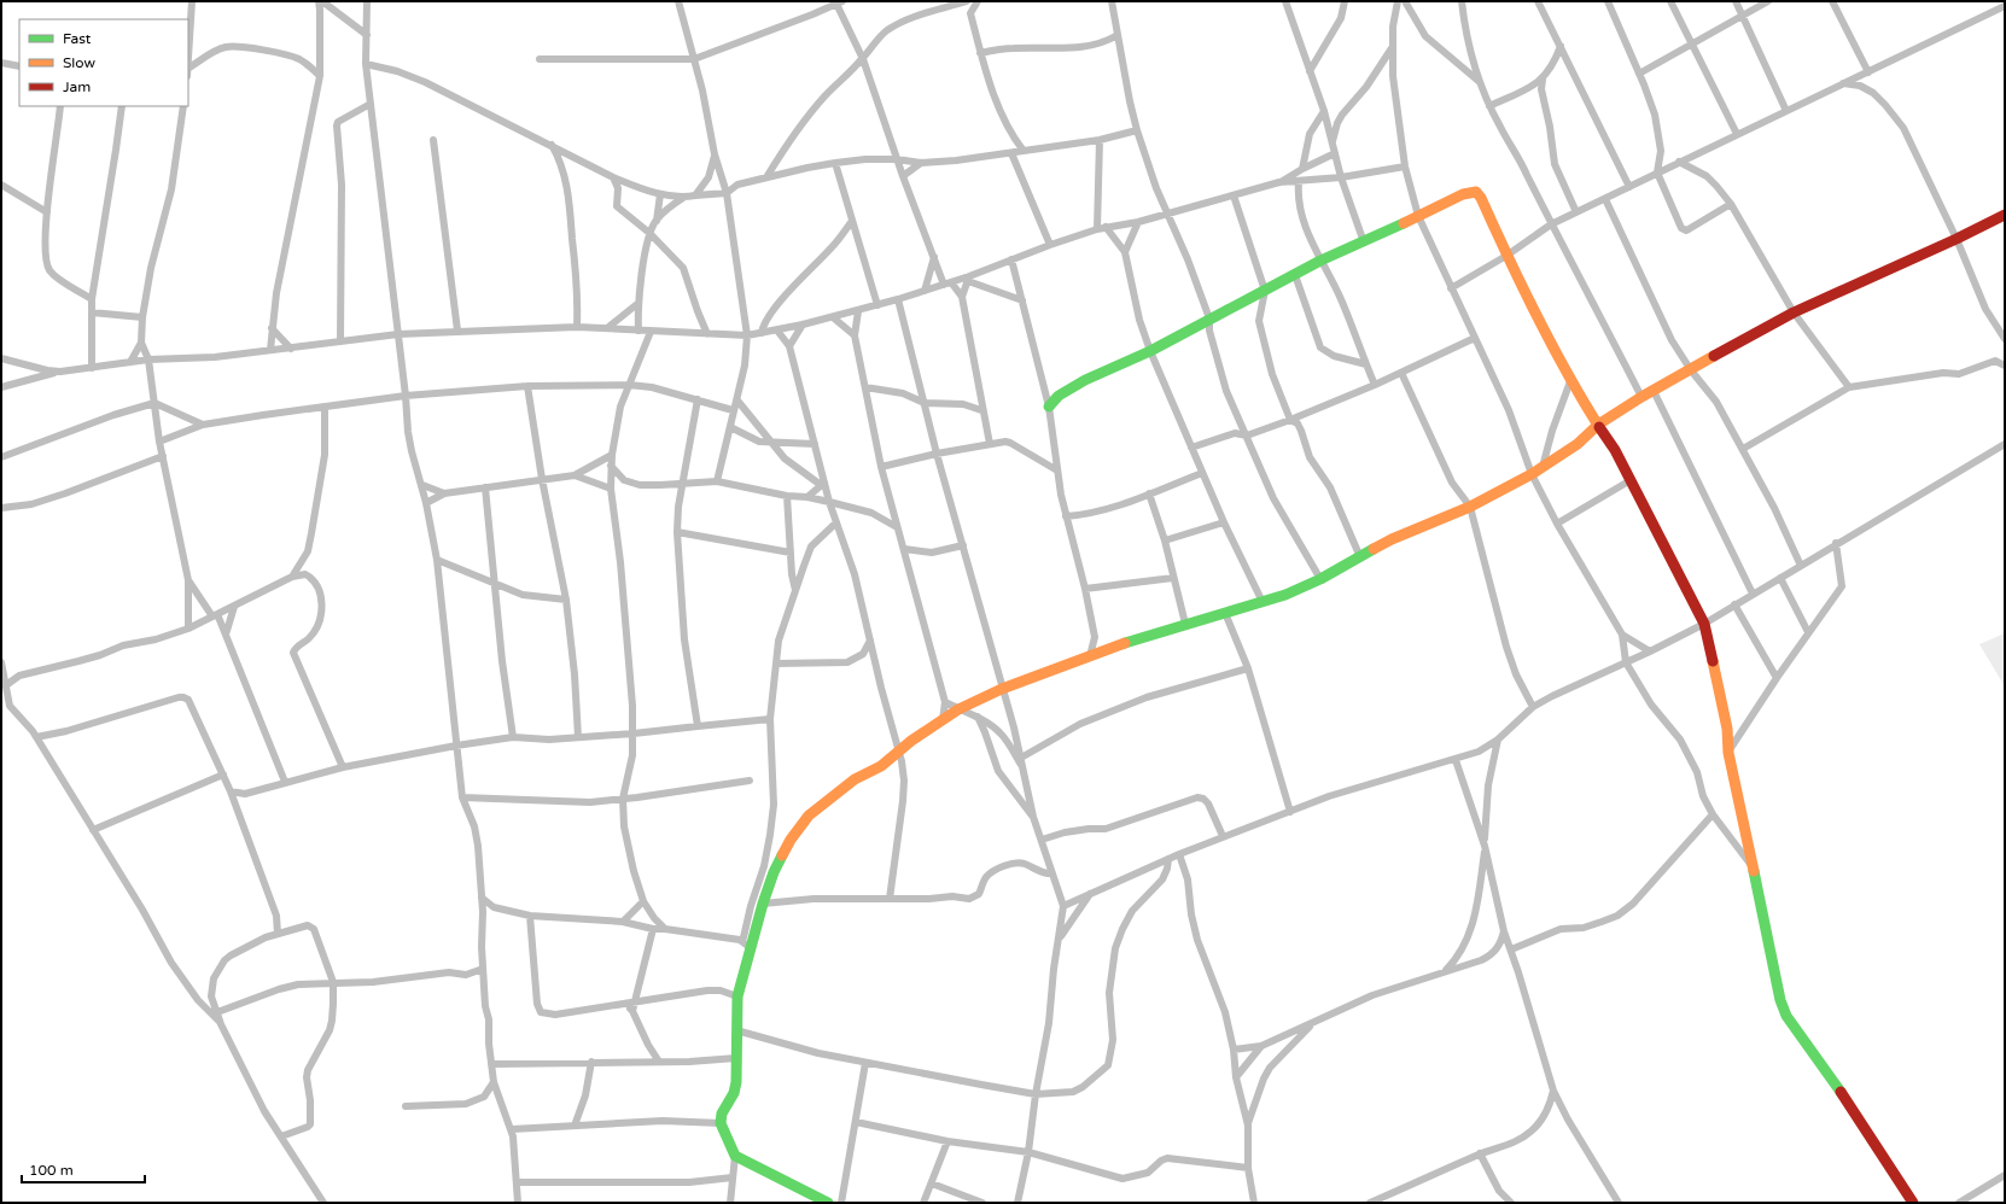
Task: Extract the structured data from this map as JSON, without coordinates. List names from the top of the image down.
{
  "legend": ["Fast", "Slow", "Jam"],
  "scale_bar": "100 m"
}
